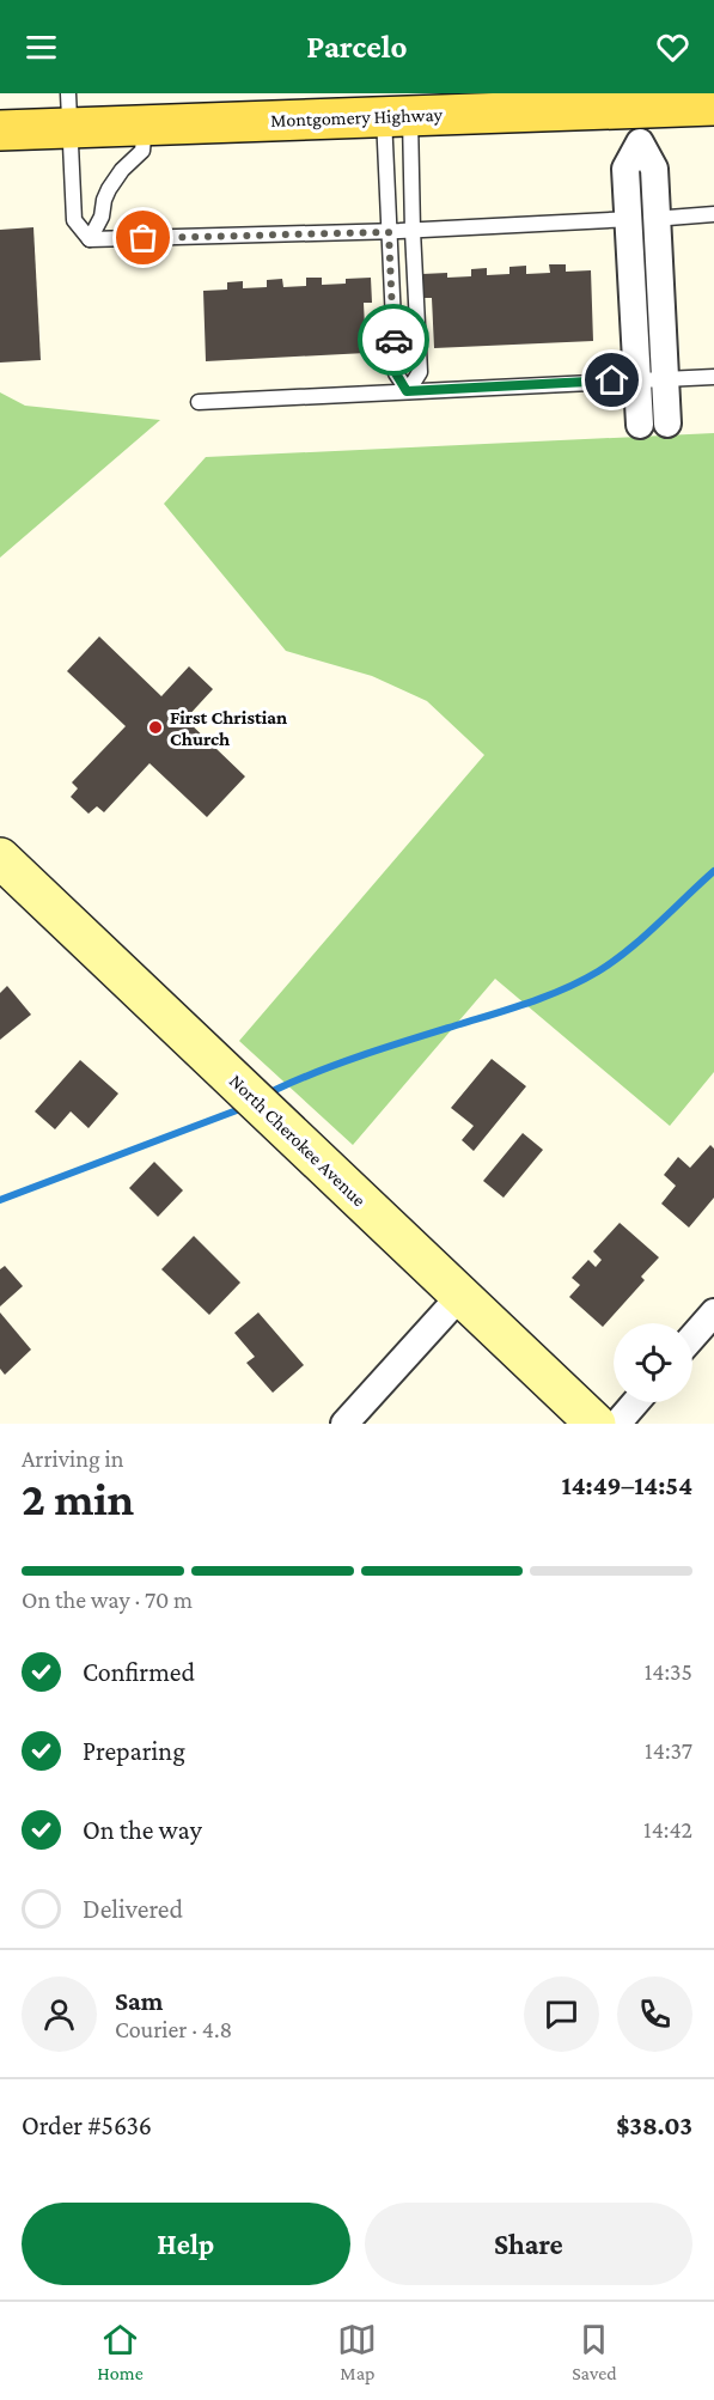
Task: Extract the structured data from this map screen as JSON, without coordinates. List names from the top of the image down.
{
  "streets": {
    "main road": ["Montgomery Highway"],
    "street": ["North Cherokee Avenue"]
  },
  "places": ["First Christian Church"],
  "page": {
    "header": "Parcelo",
    "heading": ["2 min", "Arriving in", "14:49–14:54"],
    "panel": [
      "Sam",
      "Courier · 4.8",
      "Order #5636",
      "$38.03"
    ],
    "bar": "On the way · 70 m",
    "list": [
      ["Confirmed", "14:35"],
      ["Preparing", "14:37"],
      ["On the way", "14:42"],
      "Delivered"
    ],
    "buttons": ["Help", "Share"],
    "tabs": ["Home", "Map", "Saved"]
  }
}
